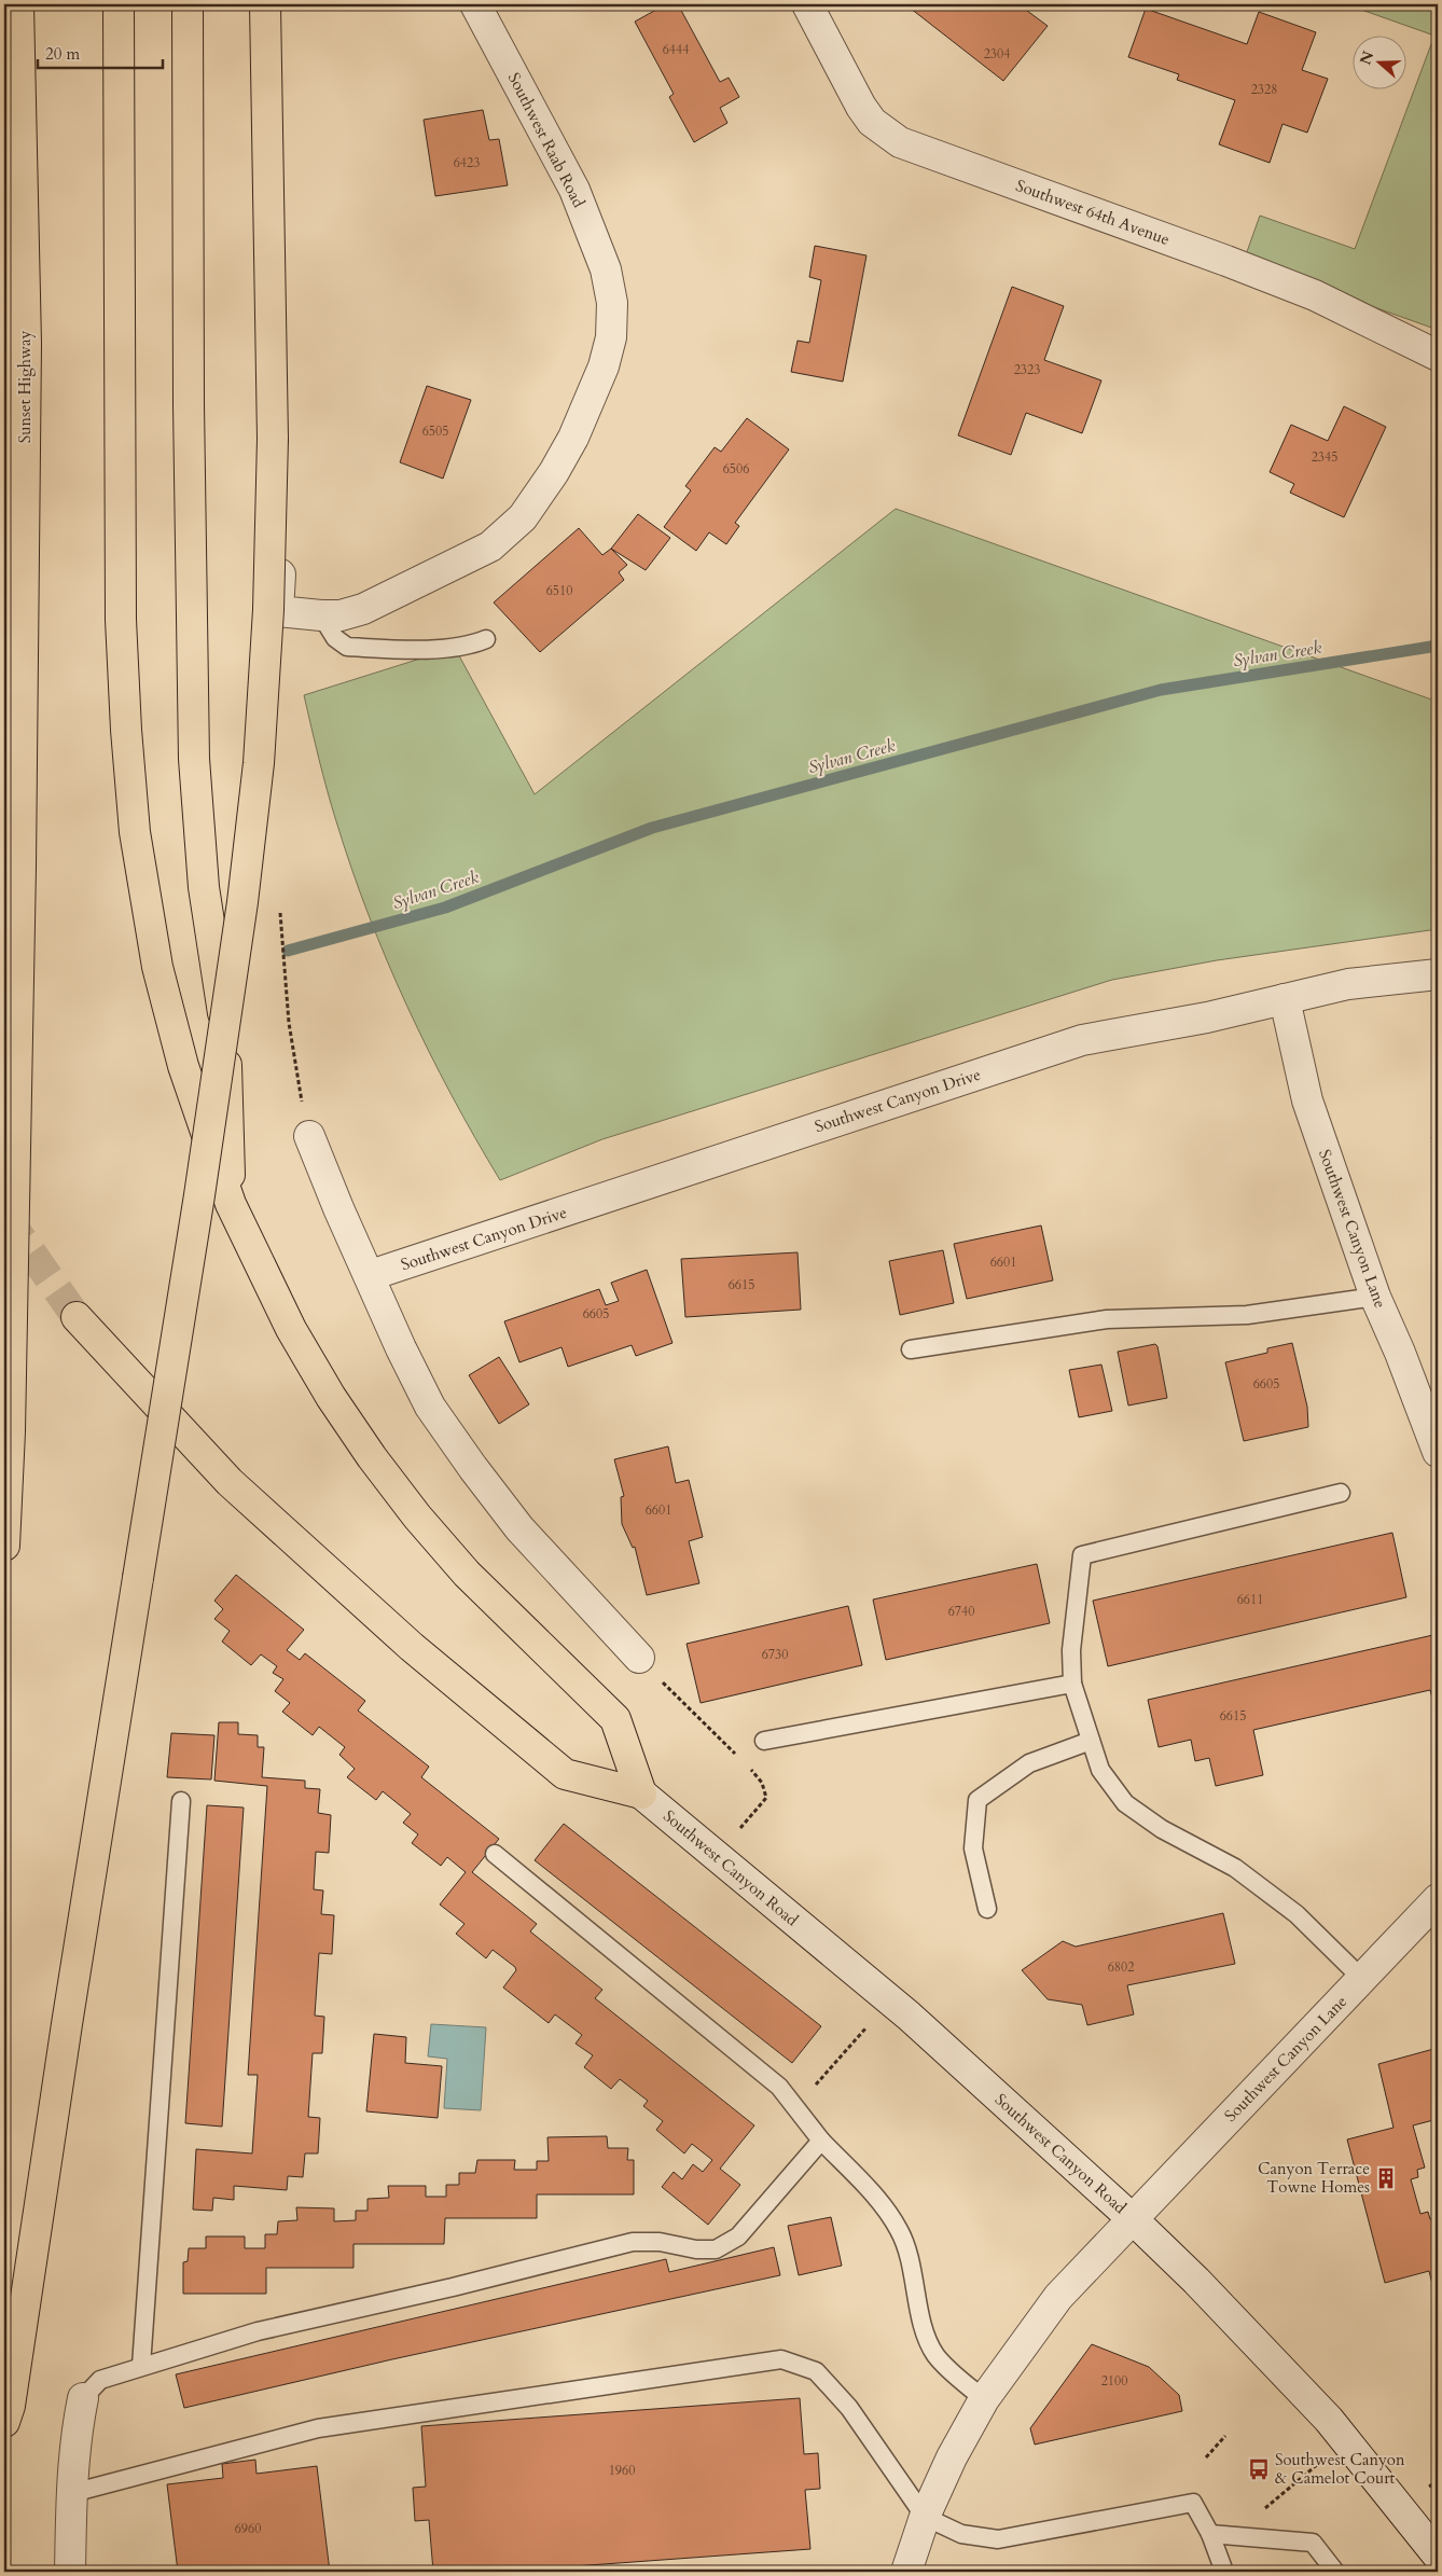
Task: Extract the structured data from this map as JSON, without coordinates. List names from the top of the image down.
{
  "streets": {
    "highway": ["Sunset Highway"],
    "street": [
      "Southwest Raab Road",
      "Southwest 64th Avenue",
      "Southwest Canyon Drive",
      "Southwest Canyon Lane",
      "Southwest Canyon Road"
    ]
  },
  "crossings": [
    ["Southwest Canyon Drive", "Southwest Canyon Lane"],
    ["Southwest Canyon Lane", "Southwest Canyon Road"]
  ],
  "water": ["Sylvan Creek"],
  "places": {
    "building": ["Canyon Terrace Towne Homes"],
    "bus stop": ["Southwest Canyon & Camelot Court"]
  },
  "house_numbers": [
    "6444",
    "2304",
    "2328",
    "6423",
    "2323",
    "6505",
    "2345",
    "6506",
    "6510",
    "6601",
    "6615",
    "6605",
    "6605",
    "6601",
    "6611",
    "6740",
    "6730",
    "6615",
    "6802",
    "2100",
    "1960",
    "6960"
  ],
  "scale_bar": "20 m",
  "north": "left"
}
